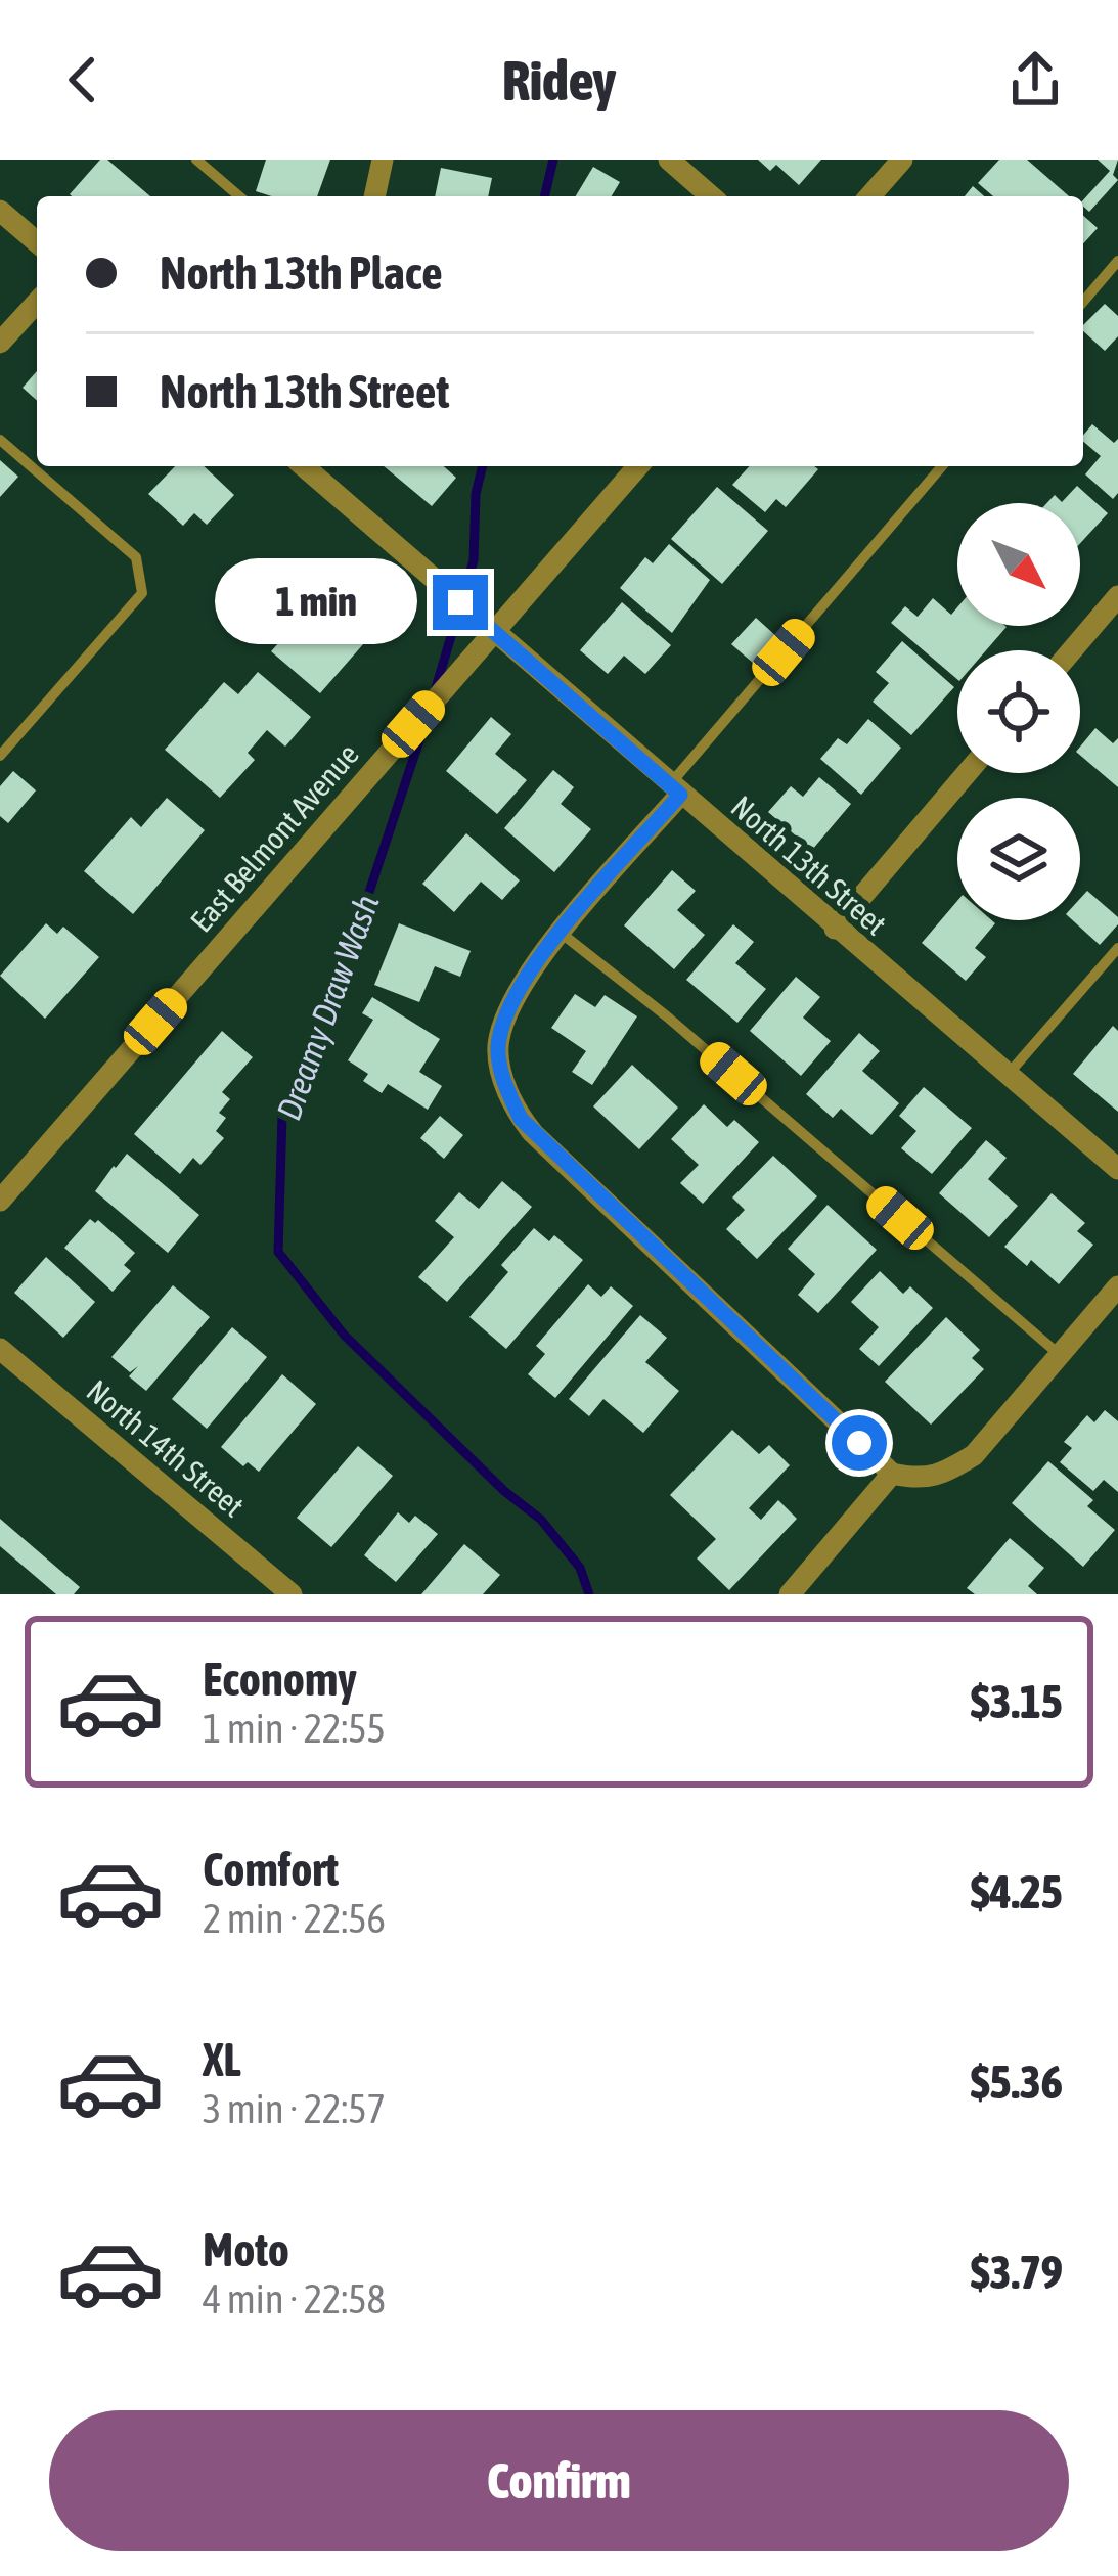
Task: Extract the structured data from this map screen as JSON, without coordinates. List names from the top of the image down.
{
  "streets": {
    "street": ["East Belmont Avenue", "North 13th Street", "North 14th Street"]
  },
  "crossings": [
    ["East Belmont Avenue", "North 13th Street"]
  ],
  "water": ["Dreamy Draw Wash"],
  "north": "bottom right",
  "page": {
    "header": "Ridey",
    "banner": ["North 13th Place", "North 13th Street"],
    "bubble": "1 min",
    "list": [
      {
        "name": "Economy",
        "note": "1 min · 22:55",
        "value": "$3.15"
      },
      {
        "name": "Comfort",
        "note": "2 min · 22:56",
        "value": "$4.25"
      },
      {
        "name": "XL",
        "note": "3 min · 22:57",
        "value": "$5.36"
      },
      {
        "name": "Moto",
        "note": "4 min · 22:58",
        "value": "$3.79"
      }
    ],
    "buttons": "Confirm"
  }
}
